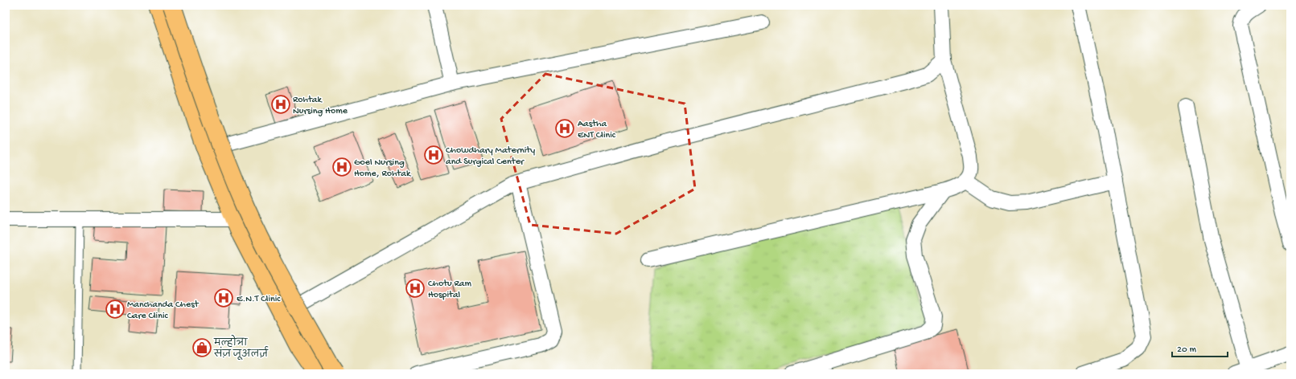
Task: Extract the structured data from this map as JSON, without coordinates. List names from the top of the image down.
{
  "places": {
    "hospital": [
      "Rohtak Nursing Home",
      "Aastha ENT Clinic",
      "Chowdhary Maternity and Surgical Center",
      "Goel Nursing Home, Rohtak",
      "Chotu Ram Hospital",
      "E.N.T Clinic",
      "Manchanda Chest Care Clinic"
    ],
    "shop": ["मल्होत्रा संज़ जूअलर्ज़"]
  },
  "scale_bar": "20 m"
}
